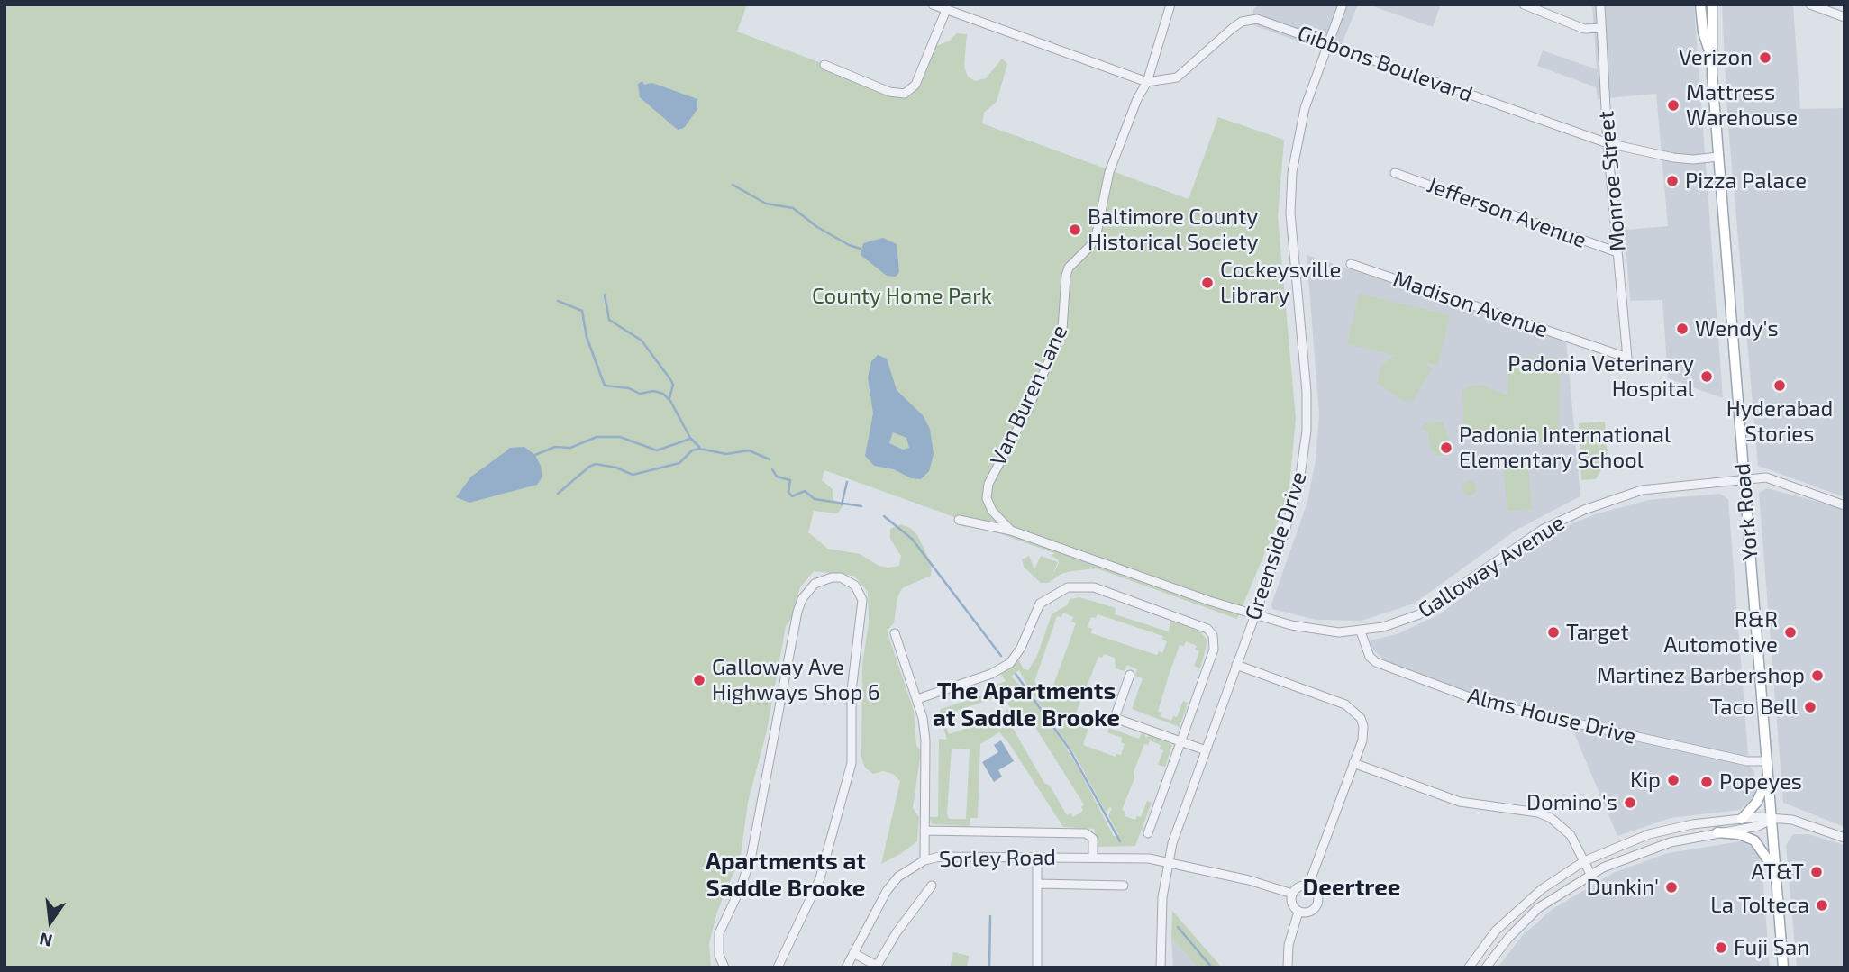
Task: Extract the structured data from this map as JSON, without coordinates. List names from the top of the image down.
{
  "streets": {
    "main road": ["York Road"],
    "street": [
      "Gibbons Boulevard",
      "Monroe Street",
      "Jefferson Avenue",
      "Madison Avenue",
      "Van Buren Lane",
      "Greenside Drive",
      "Galloway Avenue",
      "Alms House Drive",
      "Sorley Road"
    ]
  },
  "crossings": [
    ["Gibbons Boulevard", "Monroe Street"],
    ["Gibbons Boulevard", "Van Buren Lane"],
    ["Gibbons Boulevard", "York Road"],
    ["Gibbons Boulevard", "Greenside Drive"],
    ["Monroe Street", "Jefferson Avenue"],
    ["Monroe Street", "Madison Avenue"],
    ["Van Buren Lane", "Galloway Avenue"],
    ["York Road", "Galloway Avenue"],
    ["York Road", "Alms House Drive"],
    ["Greenside Drive", "Galloway Avenue"],
    ["Greenside Drive", "Sorley Road"],
    ["Galloway Avenue", "Alms House Drive"]
  ],
  "districts": ["The Apartments at Saddle Brooke", "Apartments at Saddle Brooke", "Deertree"],
  "parks": ["County Home Park"],
  "places": [
    "Verizon",
    "Mattress Warehouse",
    "Pizza Palace",
    "Baltimore County Historical Society",
    "Cockeysville Library",
    "Wendy's",
    "Padonia Veterinary Hospital",
    "Hyderabad Stories",
    "Padonia International Elementary School",
    "Target",
    "R&R Automotive",
    "Martinez Barbershop",
    "Galloway Ave Highways Shop 6",
    "Taco Bell",
    "Kip",
    "Popeyes",
    "Domino's",
    "AT&T",
    "Dunkin'",
    "La Tolteca",
    "Fuji San"
  ],
  "north": "bottom"
}
